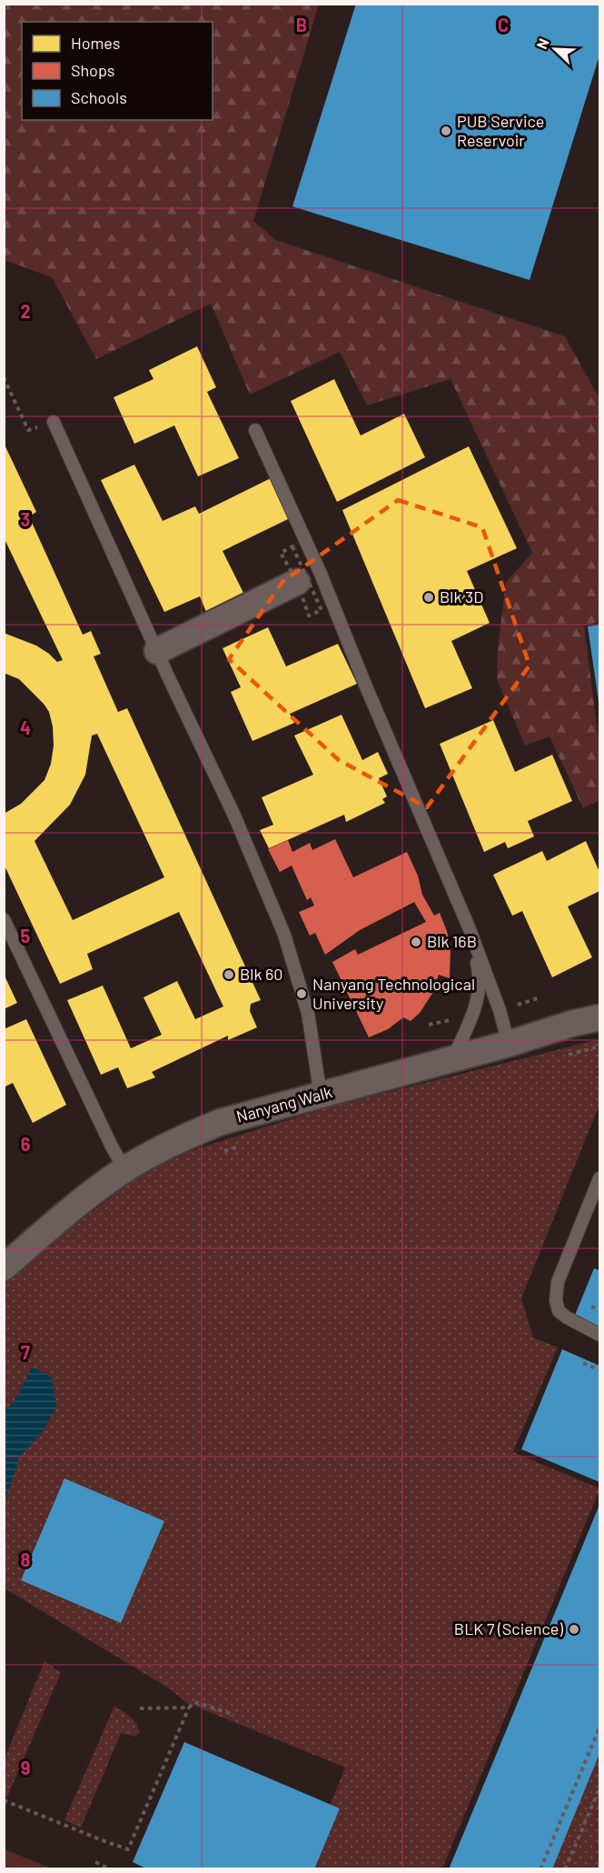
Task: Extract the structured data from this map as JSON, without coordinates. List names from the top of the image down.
{
  "streets": {
    "street": ["Nanyang Walk"]
  },
  "places": [
    "PUB Service Reservoir",
    "Blk 3D",
    "Blk 16B",
    "Blk 60",
    "Nanyang Technological University",
    "BLK 7 (Science)"
  ],
  "legend": ["Homes", "Shops", "Schools"],
  "north": "top left",
  "grid": {
    "columns": ["B", "C"],
    "rows": [
      "2",
      "3",
      "4",
      "5",
      "6",
      "7",
      "8",
      "9"
    ]
  }
}
